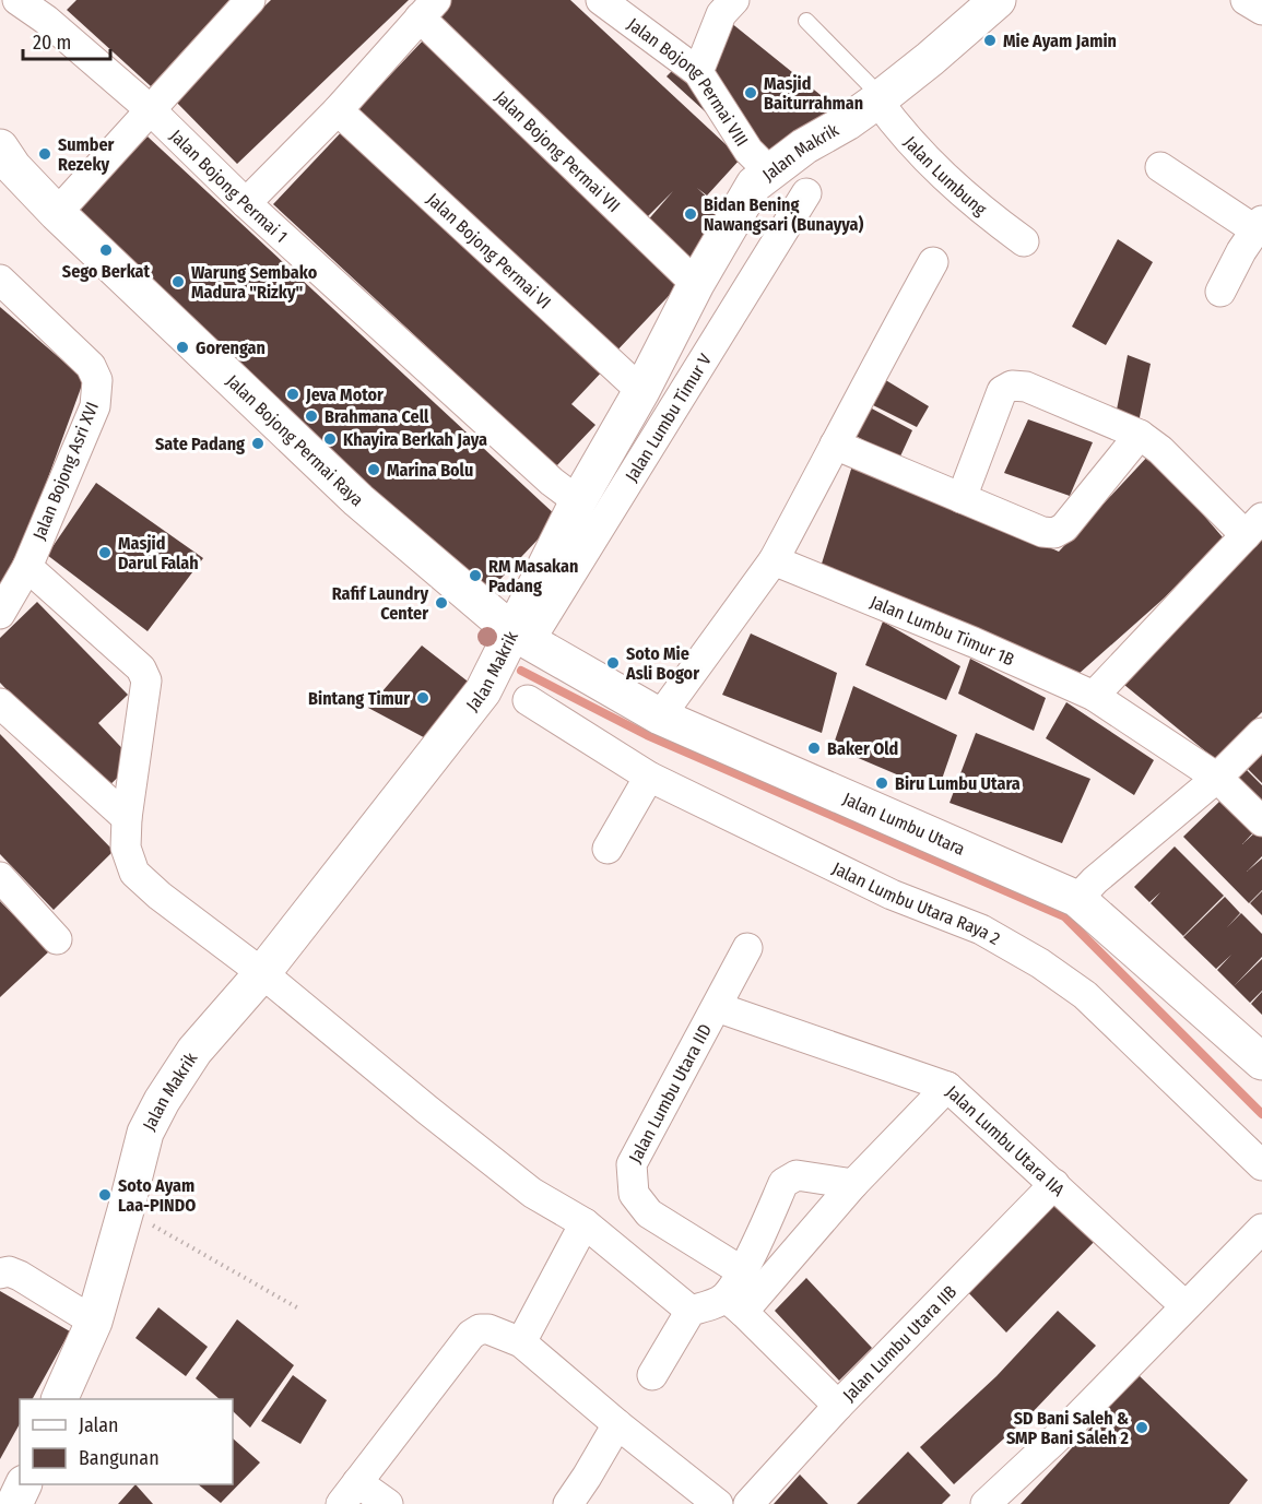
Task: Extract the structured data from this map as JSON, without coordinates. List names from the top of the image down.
{
  "streets": {
    "street": [
      "Jalan Bojong Permai VIII",
      "Jalan Bojong Permai VII",
      "Jalan Makrik",
      "Jalan Lumbung",
      "Jalan Bojong Permai 1",
      "Jalan Bojong Permai VI",
      "Jalan Lumbu Timur V",
      "Jalan Bojong Permai Raya",
      "Jalan Bojong Asri XVI",
      "Jalan Lumbu Timur 1B",
      "Jalan Lumbu Utara",
      "Jalan Lumbu Utara Raya 2",
      "Jalan Lumbu Utara IID",
      "Jalan Lumbu Utara IIA",
      "Jalan Lumbu Utara IIB"
    ]
  },
  "crossings": [
    ["Jalan Bojong Permai VIII", "Jalan Makrik"],
    ["Jalan Bojong Permai VII", "Jalan Makrik"],
    ["Jalan Makrik", "Jalan Lumbung"],
    ["Jalan Makrik", "Jalan Bojong Permai 1"],
    ["Jalan Makrik", "Jalan Bojong Permai VI"],
    ["Jalan Makrik", "Jalan Lumbu Timur V"],
    ["Jalan Makrik", "Jalan Bojong Permai Raya"],
    ["Jalan Makrik", "Jalan Lumbu Utara"],
    ["Jalan Lumbu Timur V", "Jalan Bojong Permai Raya"],
    ["Jalan Lumbu Timur V", "Jalan Lumbu Utara"],
    ["Jalan Bojong Permai Raya", "Jalan Lumbu Utara"],
    ["Jalan Lumbu Utara IID", "Jalan Lumbu Utara IIA"],
    ["Jalan Lumbu Utara IIA", "Jalan Lumbu Utara IIB"]
  ],
  "places": [
    "Mie Ayam Jamin",
    "Masjid Baiturrahman",
    "Sumber Rezeky",
    "Bidan Bening Nawangsari (Bunayya)",
    "Sego Berkat",
    "Warung Sembako Madura \"Rizky\"",
    "Gorengan",
    "Jeva Motor",
    "Brahmana Cell",
    "Khayira Berkah Jaya",
    "Sate Padang",
    "Marina Bolu",
    "Masjid Darul Falah",
    "RM Masakan Padang",
    "Rafif Laundry Center",
    "Soto Mie Asli Bogor",
    "Bintang Timur",
    "Baker Old",
    "Biru Lumbu Utara",
    "Soto Ayam Laa-PINDO",
    "SD Bani Saleh & SMP Bani Saleh 2"
  ],
  "legend": ["Jalan", "Bangunan"],
  "scale_bar": "20 m"
}
